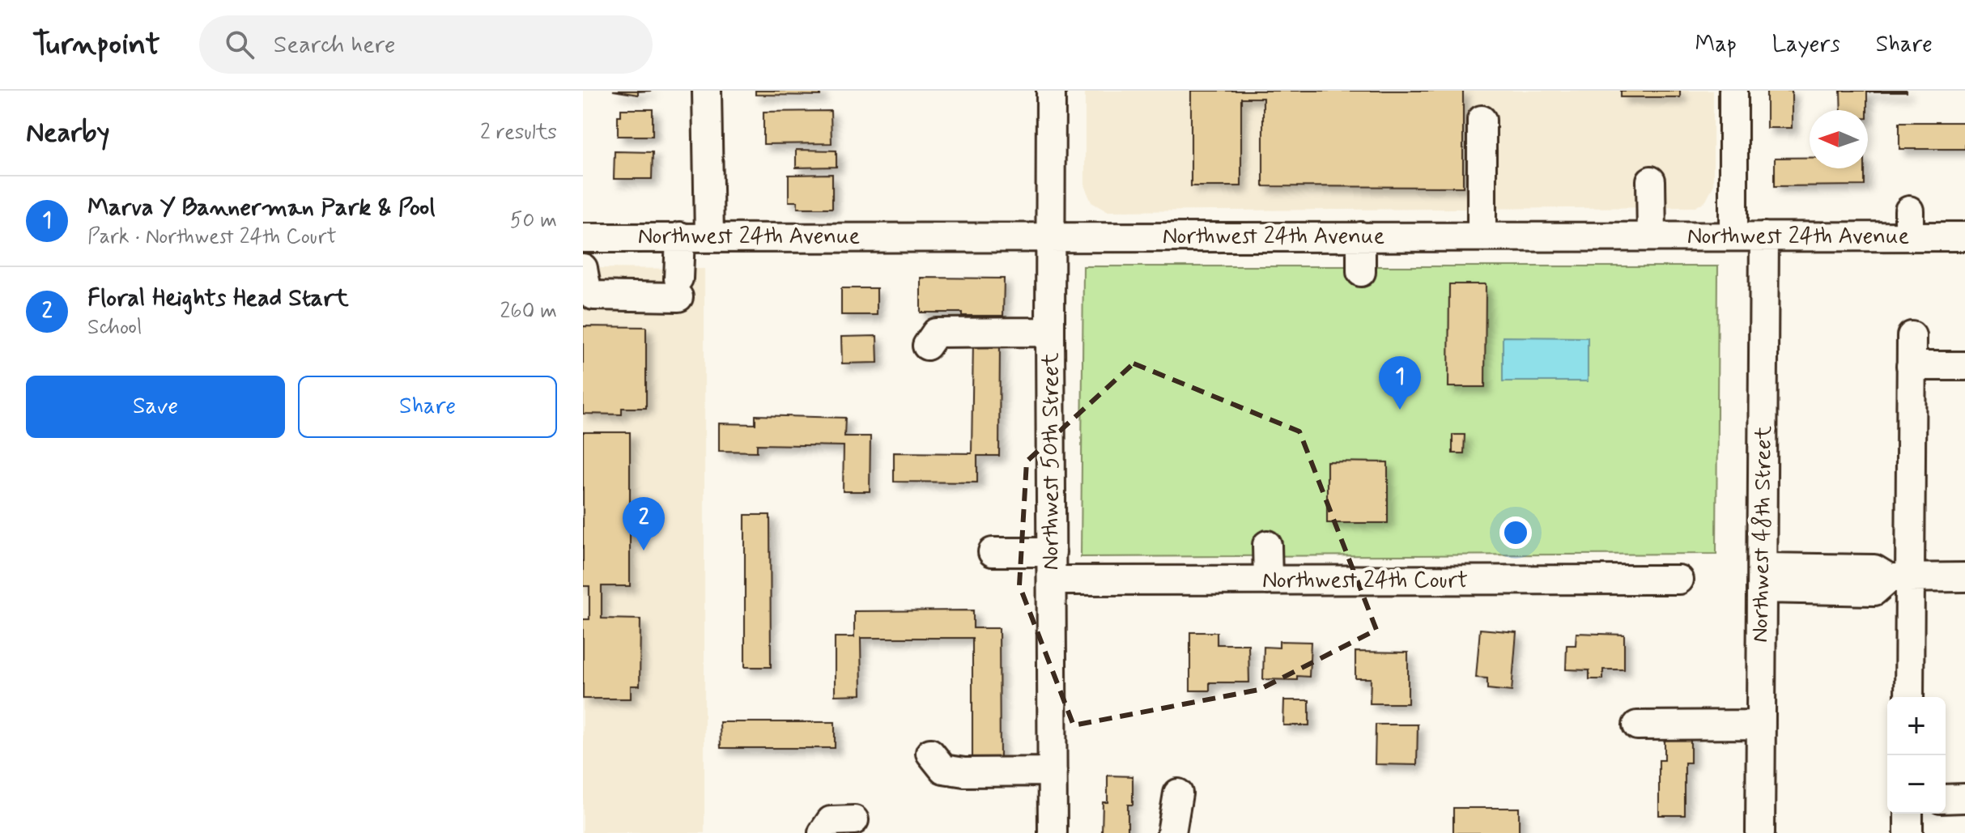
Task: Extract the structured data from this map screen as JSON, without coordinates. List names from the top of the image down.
{
  "streets": {
    "street": [
      "Northwest 24th Avenue",
      "Northwest 50th Street",
      "Northwest 48th Street",
      "Northwest 24th Court"
    ]
  },
  "crossings": [
    ["Northwest 24th Avenue", "Northwest 50th Street"],
    ["Northwest 24th Avenue", "Northwest 48th Street"],
    ["Northwest 50th Street", "Northwest 24th Court"]
  ],
  "north": "left",
  "page": {
    "header": "Turnpoint",
    "search": "Search here",
    "nav": ["Map", "Layers", "Share"],
    "heading": ["Nearby", "2 results"],
    "list": [
      {
        "mark": "1",
        "name": "Marva Y Bannerman Park & Pool",
        "note": "Park · Northwest 24th Court",
        "value": "50 m"
      },
      {
        "mark": "2",
        "name": "Floral Heights Head Start",
        "note": "School",
        "value": "260 m"
      }
    ],
    "buttons": ["Save", "Share"],
    "pins": ["1", "2"],
    "map_buttons": ["+", "−"]
  }
}
